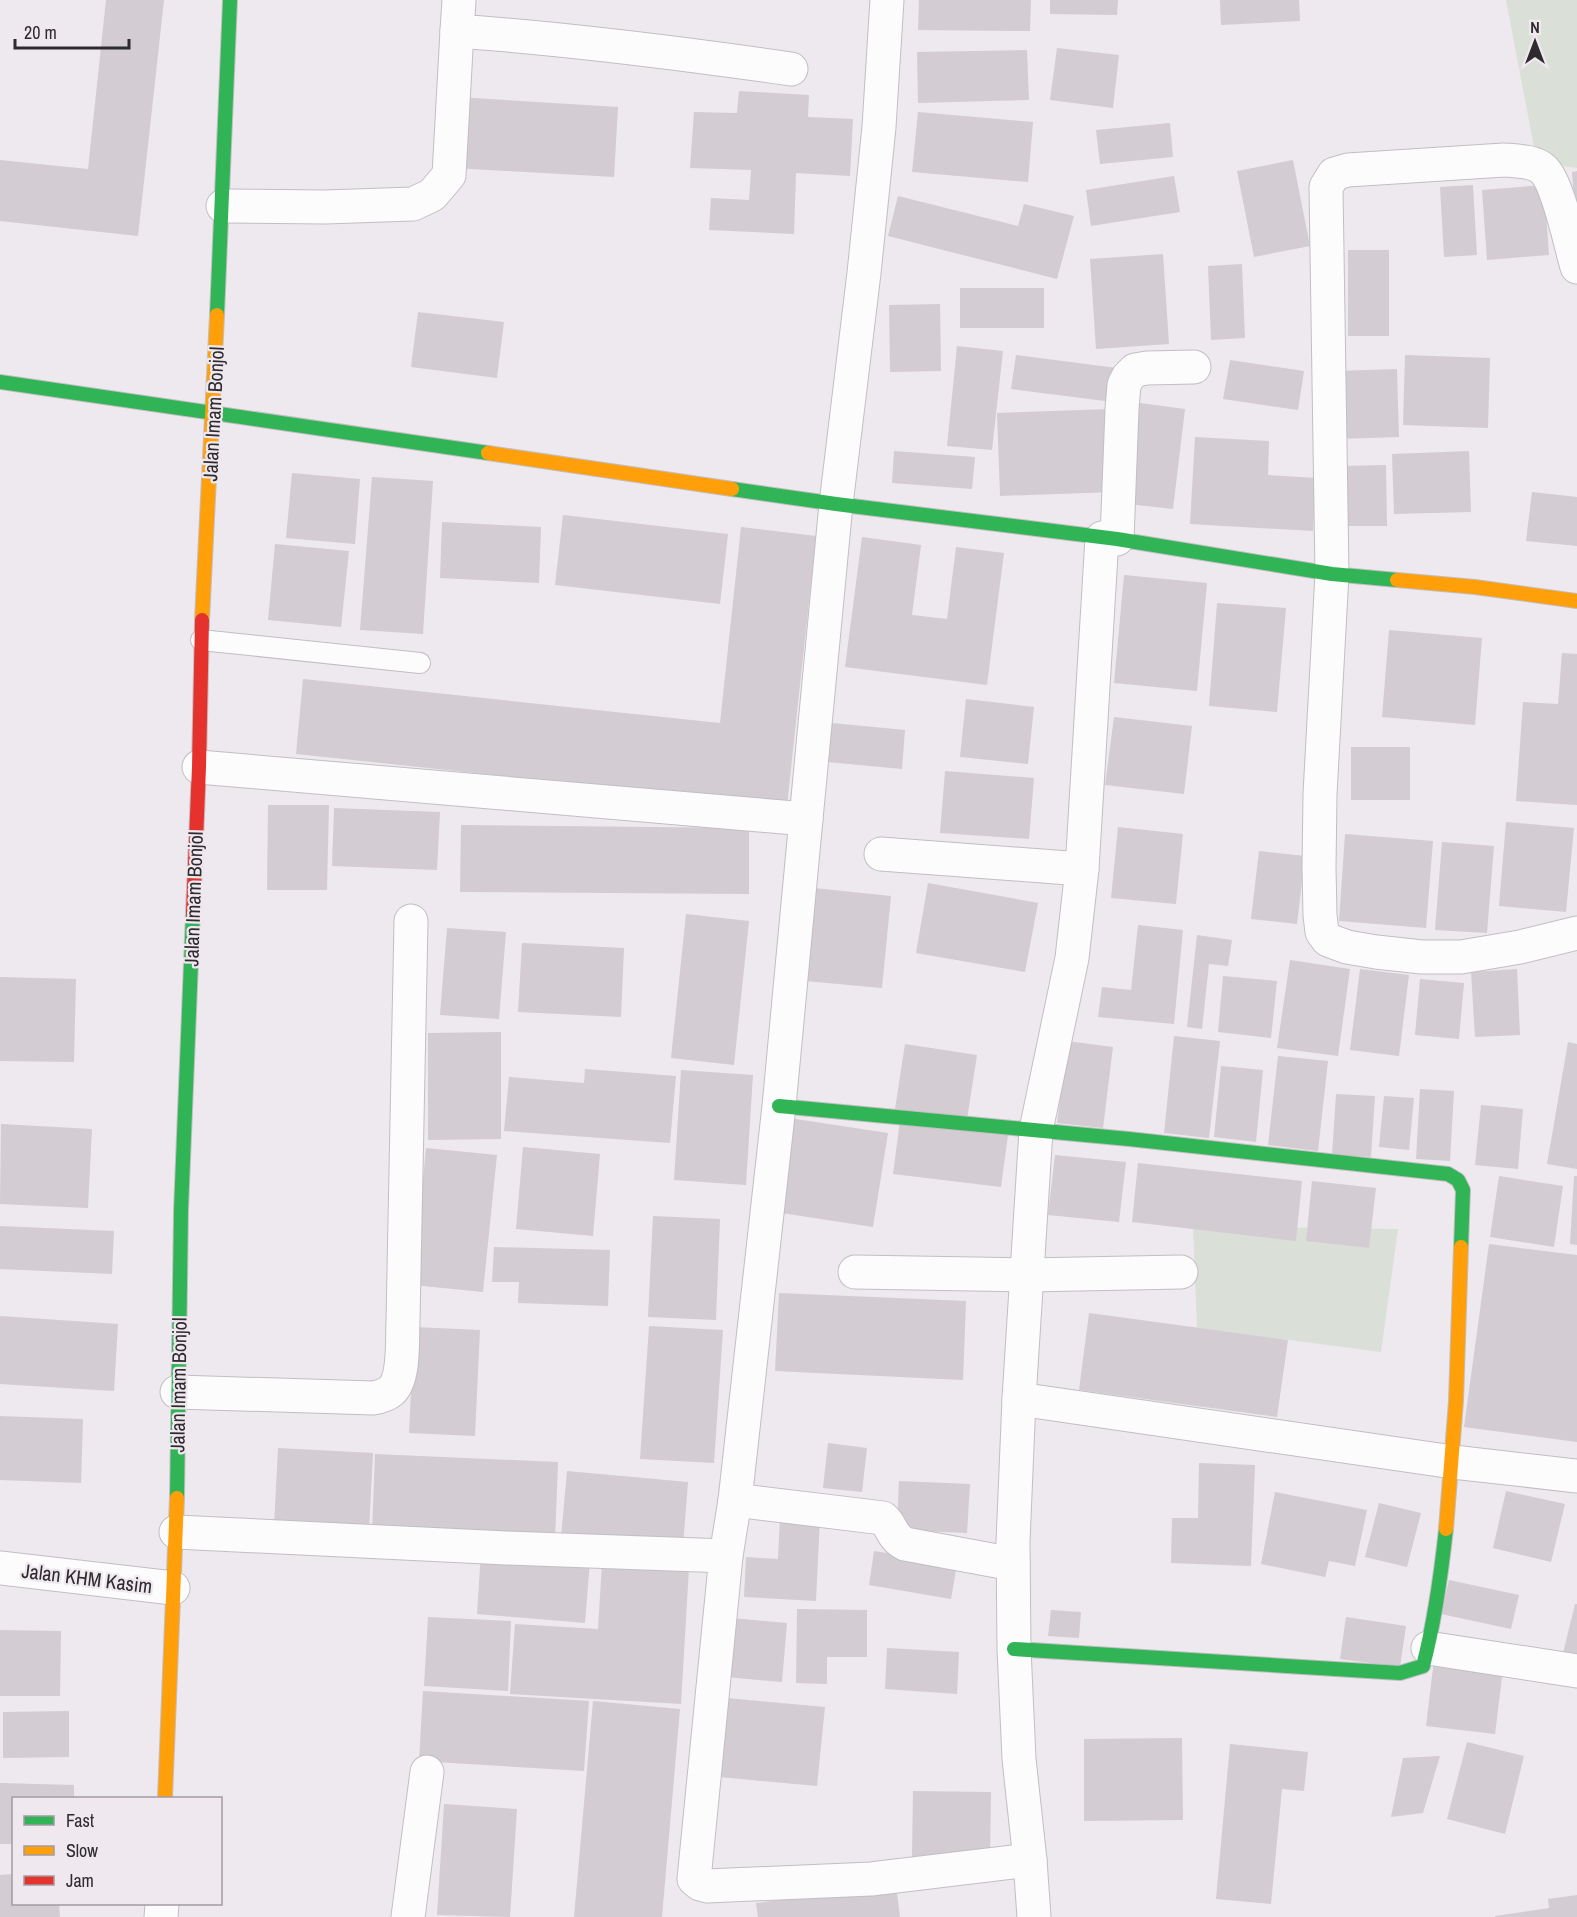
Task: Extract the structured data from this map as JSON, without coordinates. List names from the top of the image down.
{
  "streets": {
    "street": ["Jalan Imam Bonjol", "Jalan KHM Kasim"]
  },
  "crossings": [
    ["Jalan Imam Bonjol", "Jalan KHM Kasim"]
  ],
  "legend": ["Fast", "Slow", "Jam"],
  "scale_bar": "20 m",
  "north": "top"
}
